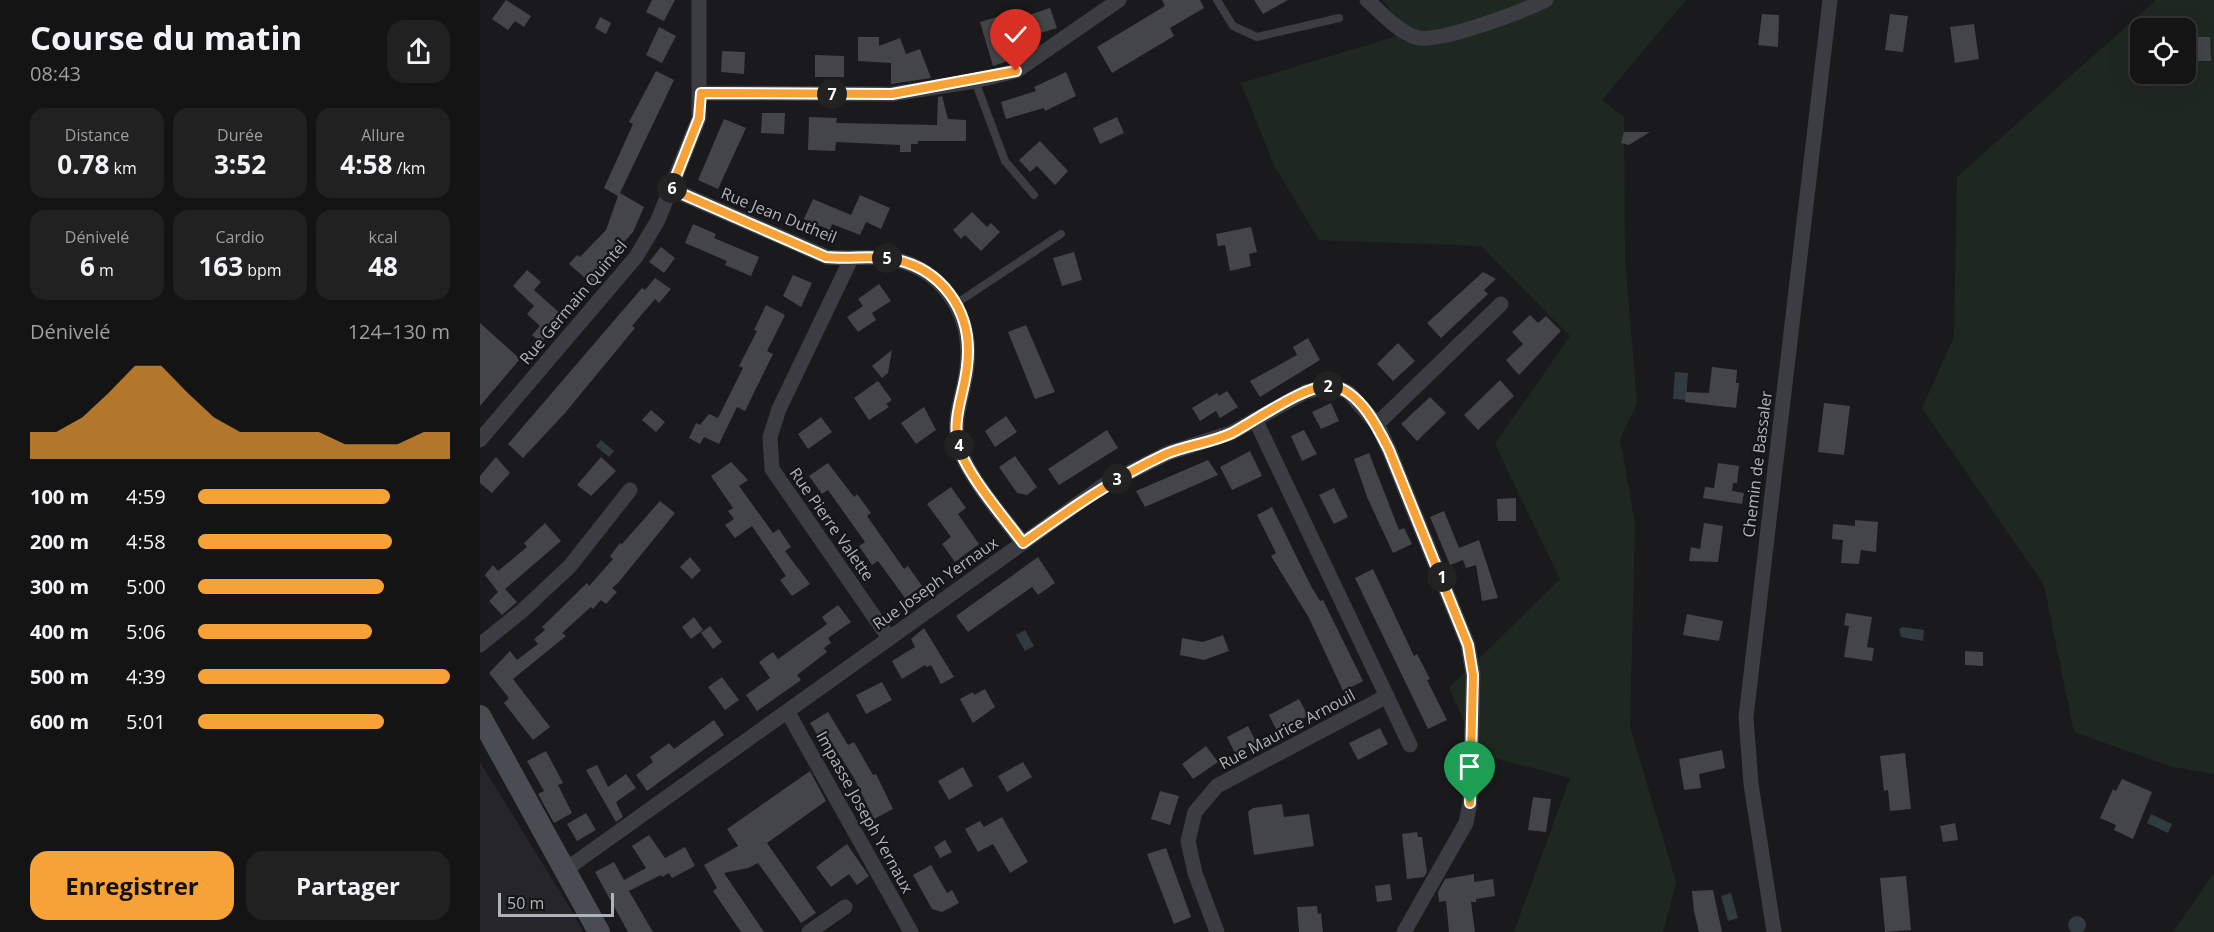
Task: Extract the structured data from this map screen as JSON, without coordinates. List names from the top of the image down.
{
  "streets": {
    "street": [
      "Rue Jean Dutheil",
      "Rue Germain Quintel",
      "Chemin de Bassaler",
      "Rue Pierre Valette",
      "Rue Joseph Yernaux",
      "Rue Maurice Arnouil",
      "Impasse Joseph Yernaux"
    ]
  },
  "crossings": [
    ["Rue Jean Dutheil", "Rue Germain Quintel"],
    ["Rue Jean Dutheil", "Rue Pierre Valette"],
    ["Rue Jean Dutheil", "Rue Joseph Yernaux"],
    ["Rue Pierre Valette", "Rue Joseph Yernaux"],
    ["Rue Joseph Yernaux", "Impasse Joseph Yernaux"]
  ],
  "scale_bar": "50 m",
  "page": {
    "heading": ["Course du matin", "08:43"],
    "pins": [
      "7",
      "6",
      "5",
      "2",
      "4",
      "3",
      "1"
    ],
    "stats": [
      ["Distance", "0.78 km"],
      ["Durée", "3:52"],
      ["Allure", "4:58 /km"],
      ["Dénivelé", "6 m"],
      ["Cardio", "163 bpm"],
      ["kcal", "48"]
    ],
    "chart": ["Dénivelé", "124–130 m"],
    "list": [
      {
        "name": "100 m",
        "note": "4:59"
      },
      {
        "name": "200 m",
        "note": "4:58"
      },
      {
        "name": "300 m",
        "note": "5:00"
      },
      {
        "name": "400 m",
        "note": "5:06"
      },
      {
        "name": "500 m",
        "note": "4:39"
      },
      {
        "name": "600 m",
        "note": "5:01"
      }
    ],
    "buttons": ["Enregistrer", "Partager"],
    "scale": "50 m"
  }
}
